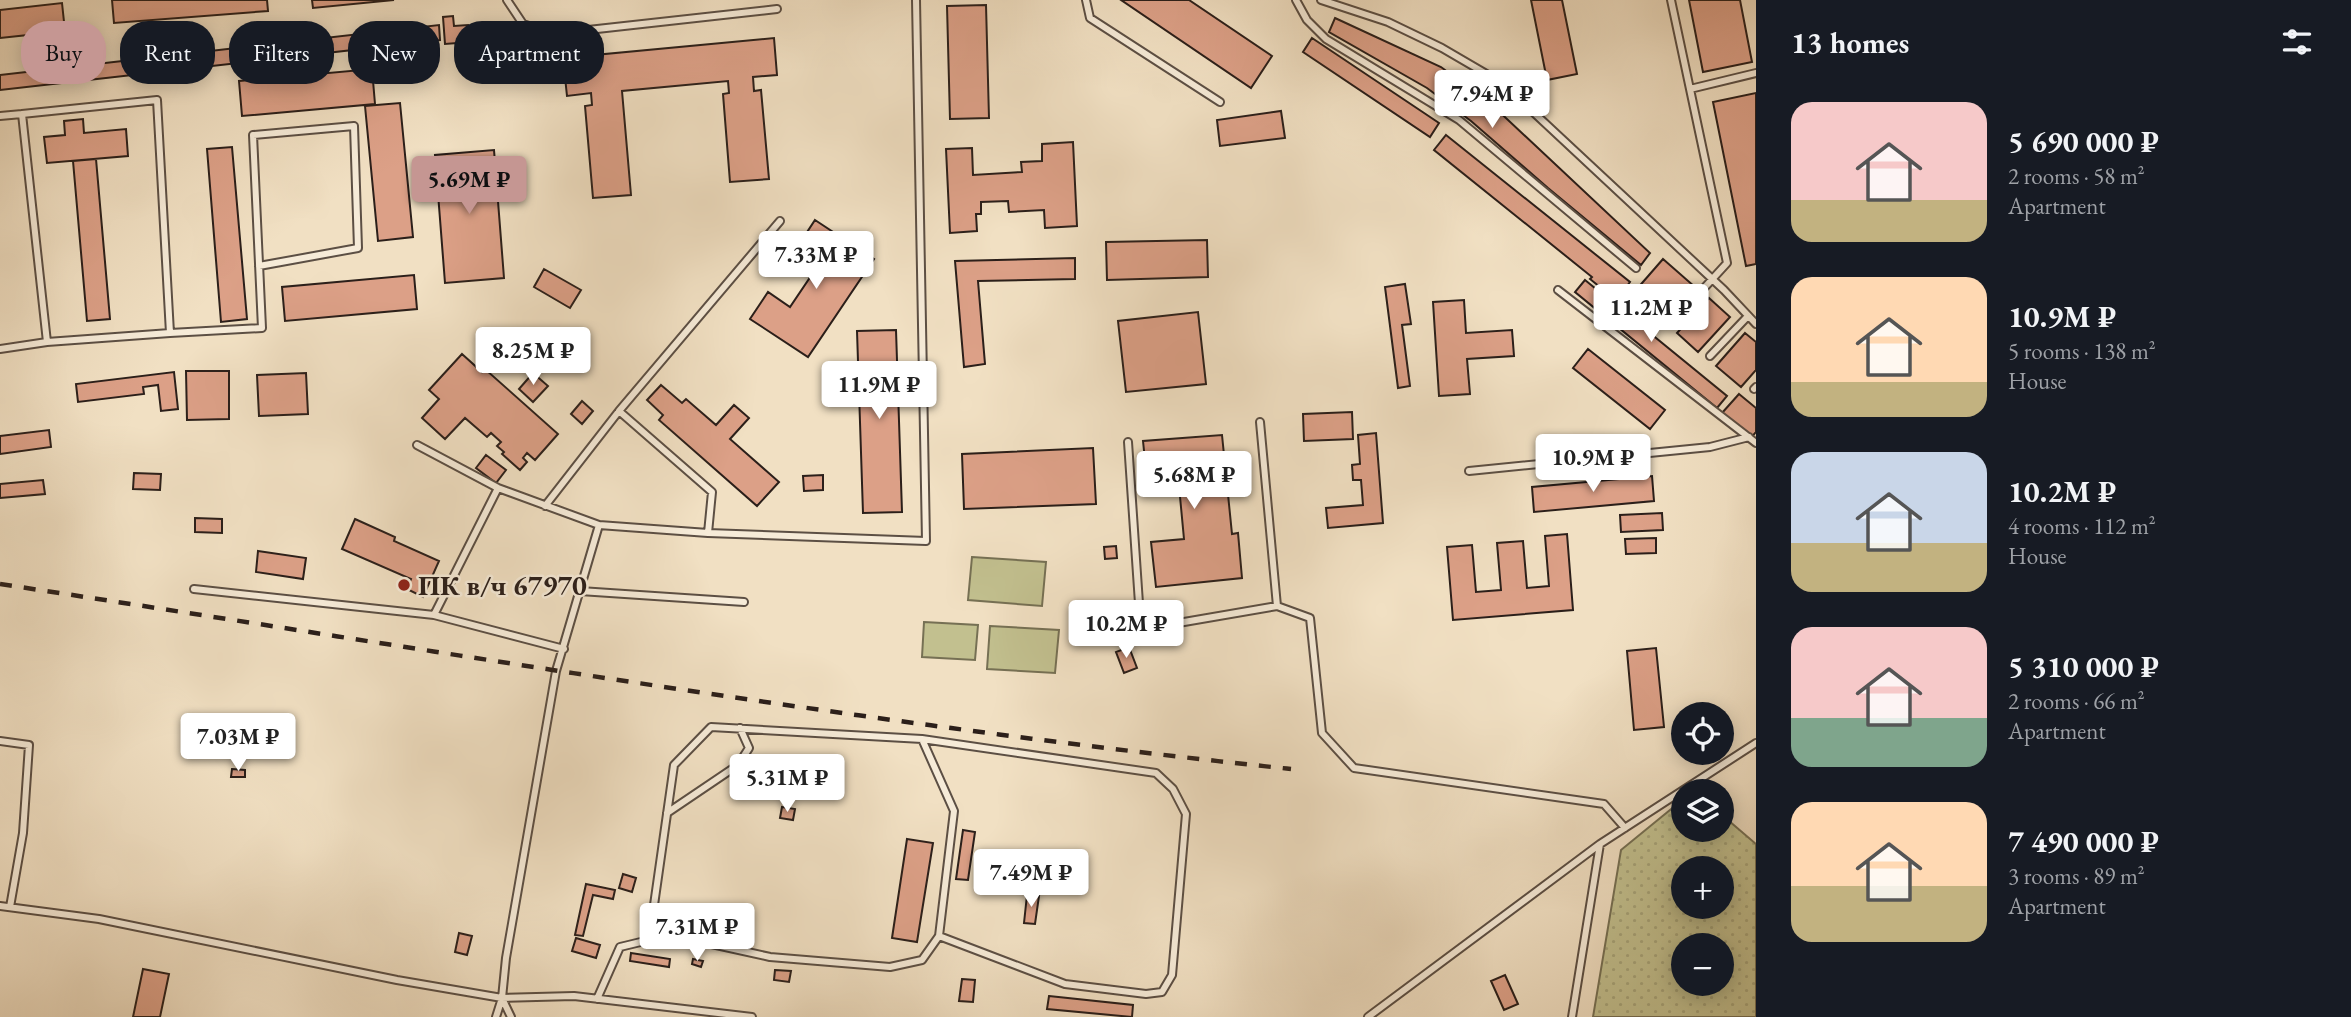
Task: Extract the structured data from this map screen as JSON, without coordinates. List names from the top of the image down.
{
  "places": ["ПК в/ч 67970"],
  "page": {
    "heading": "13 homes",
    "chip": [
      "Buy",
      "Rent",
      "Filters",
      "New",
      "Apartment"
    ],
    "price": [
      "7.94M ₽",
      "5.69M ₽",
      "7.33M ₽",
      "11.2M ₽",
      "8.25M ₽",
      "11.9M ₽",
      "10.9M ₽",
      "5.68M ₽",
      "10.2M ₽",
      "7.03M ₽",
      "5.31M ₽",
      "7.49M ₽",
      "7.31M ₽"
    ],
    "list": [
      {
        "name": "5 690 000 ₽",
        "note": "2 rooms · 58 m² · Apartment"
      },
      {
        "name": "10.9M ₽",
        "note": "5 rooms · 138 m² · House"
      },
      {
        "name": "10.2M ₽",
        "note": "4 rooms · 112 m² · House"
      },
      {
        "name": "5 310 000 ₽",
        "note": "2 rooms · 66 m² · Apartment"
      },
      {
        "name": "7 490 000 ₽",
        "note": "3 rooms · 89 m² · Apartment"
      }
    ],
    "map_buttons": ["+", "−"]
  }
}
